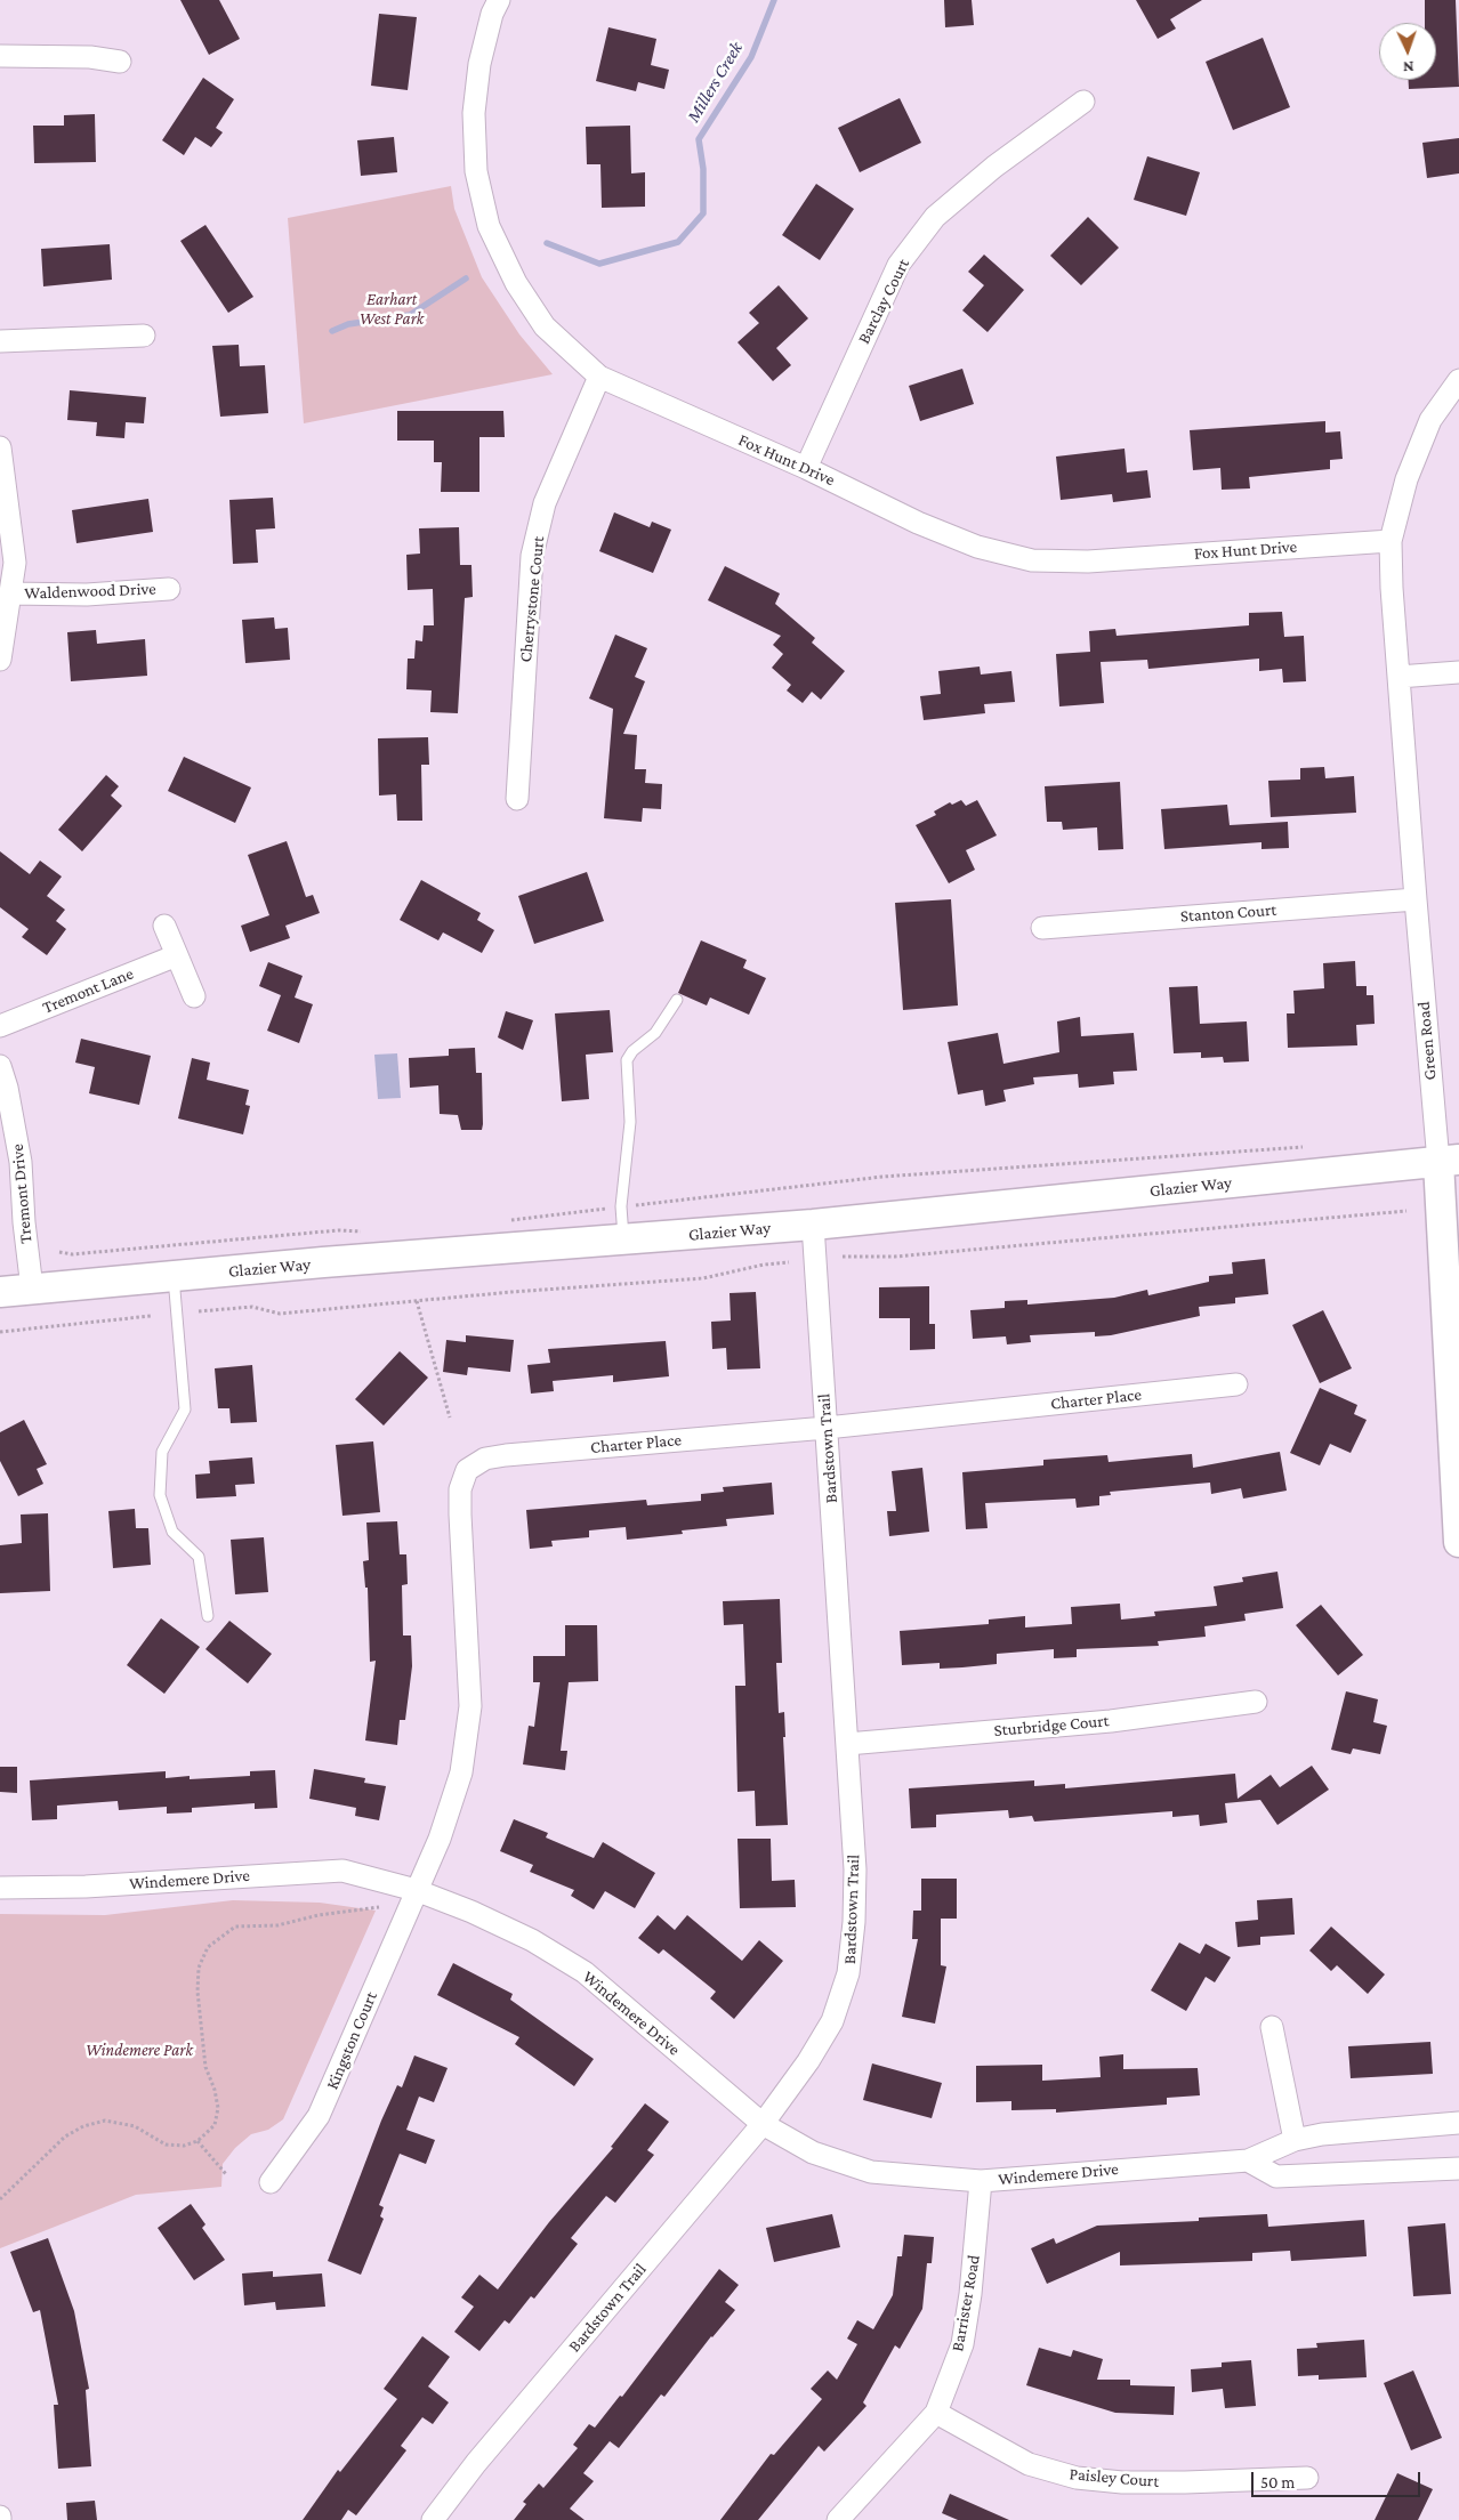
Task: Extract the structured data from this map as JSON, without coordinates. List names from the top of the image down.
{
  "streets": {
    "street": [
      "Barclay Court",
      "Fox Hunt Drive",
      "Waldenwood Drive",
      "Cherrystone Court",
      "Stanton Court",
      "Tremont Lane",
      "Green Road",
      "Glazier Way",
      "Tremont Drive",
      "Charter Place",
      "Bardstown Trail",
      "Sturbridge Court",
      "Windemere Drive",
      "Kingston Court",
      "Barrister Road",
      "Paisley Court"
    ]
  },
  "crossings": [
    ["Barclay Court", "Fox Hunt Drive"],
    ["Fox Hunt Drive", "Cherrystone Court"],
    ["Fox Hunt Drive", "Green Road"],
    ["Stanton Court", "Green Road"],
    ["Green Road", "Glazier Way"],
    ["Glazier Way", "Tremont Drive"],
    ["Glazier Way", "Bardstown Trail"],
    ["Charter Place", "Bardstown Trail"],
    ["Charter Place", "Windemere Drive"],
    ["Charter Place", "Kingston Court"],
    ["Bardstown Trail", "Sturbridge Court"],
    ["Bardstown Trail", "Windemere Drive"],
    ["Windemere Drive", "Kingston Court"],
    ["Windemere Drive", "Barrister Road"],
    ["Barrister Road", "Paisley Court"]
  ],
  "water": ["Millers Creek"],
  "parks": ["Earhart West Park", "Windemere Park"],
  "scale_bar": "50 m",
  "north": "bottom"
}
